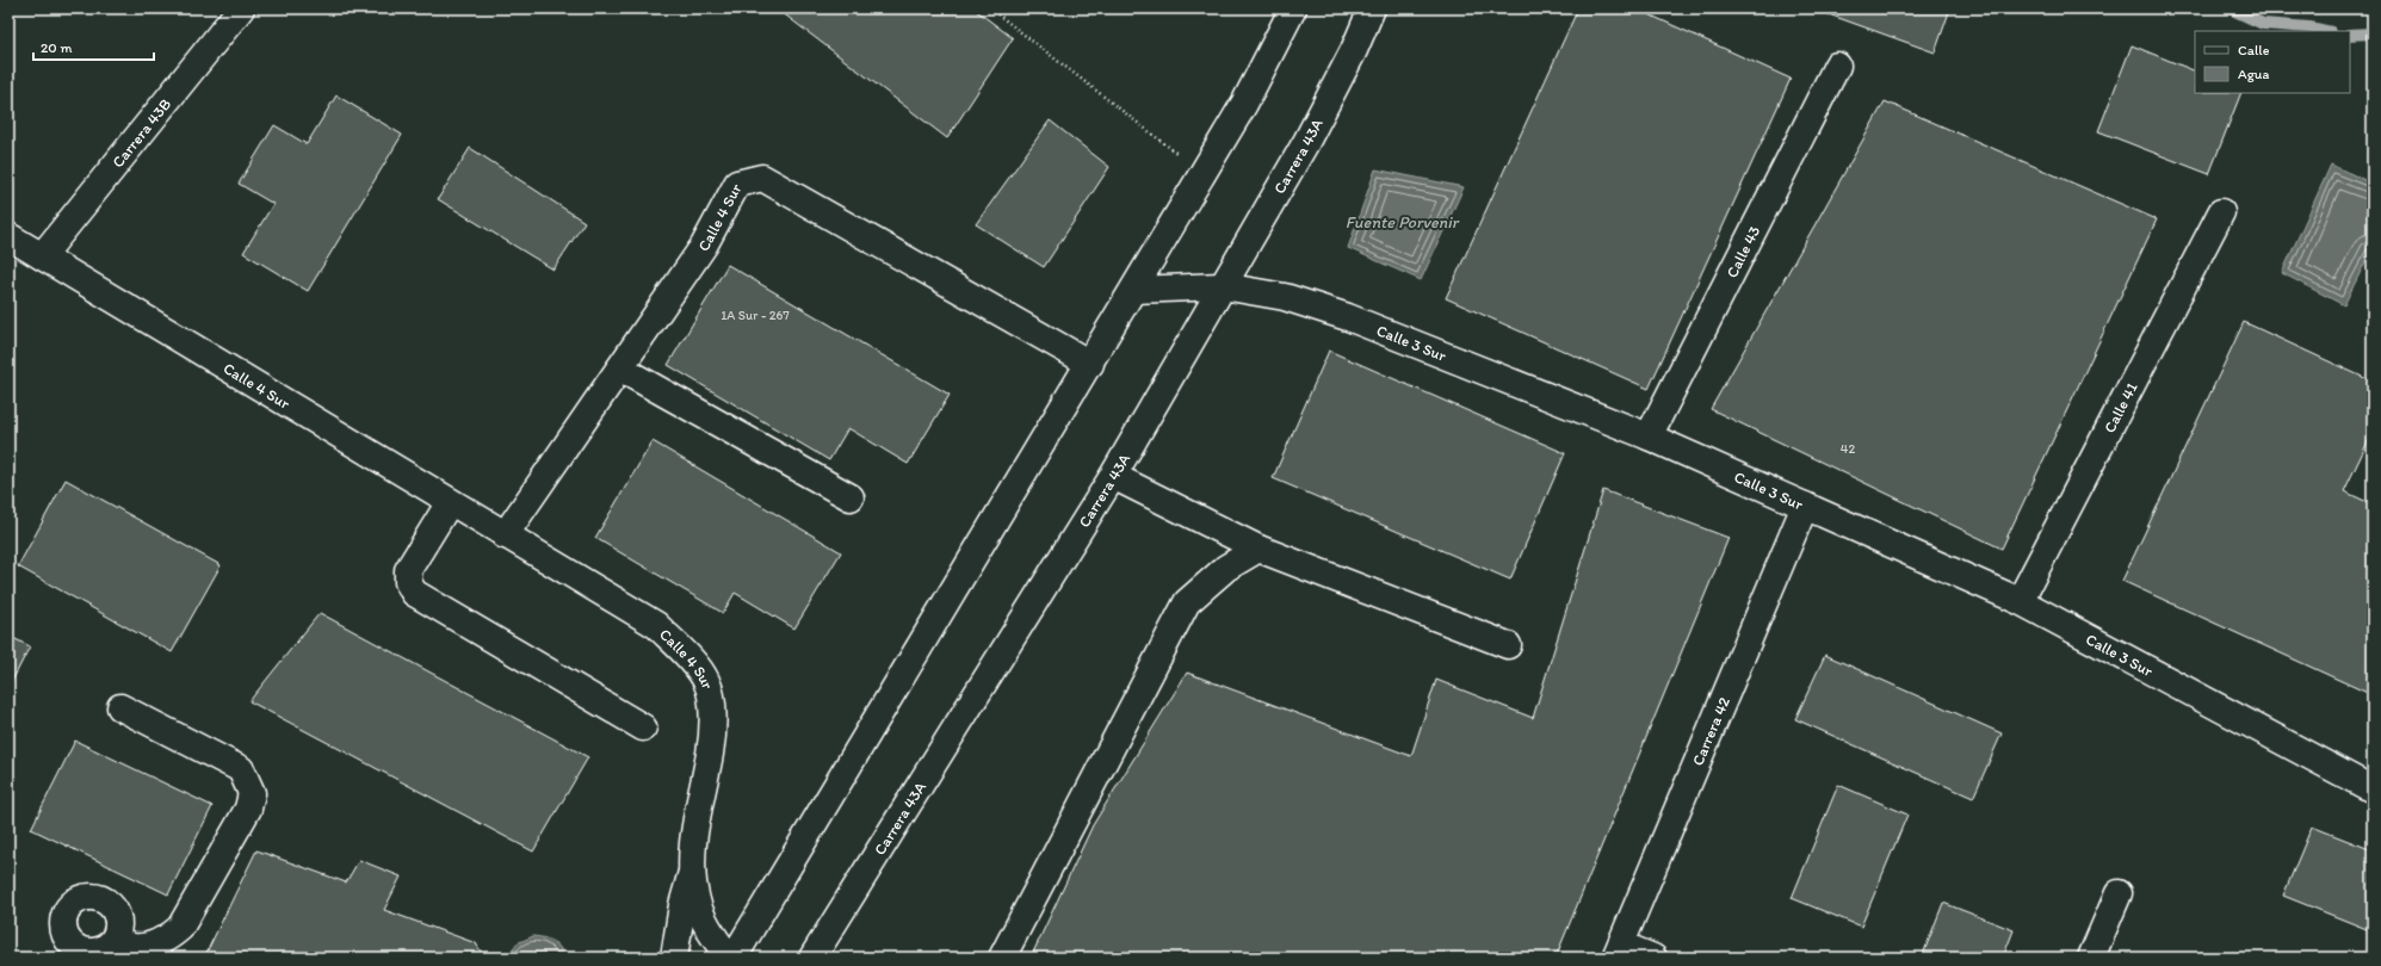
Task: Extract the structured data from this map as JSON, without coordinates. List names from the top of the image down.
{
  "streets": {
    "street": [
      "Carrera 43B",
      "Carrera 43A",
      "Calle 4 Sur",
      "Calle 43",
      "Calle 3 Sur",
      "Calle 41",
      "Carrera 42"
    ]
  },
  "crossings": [
    ["Carrera 43B", "Calle 4 Sur"],
    ["Carrera 43A", "Calle 3 Sur"],
    ["Calle 43", "Calle 3 Sur"],
    ["Calle 3 Sur", "Calle 41"],
    ["Calle 3 Sur", "Carrera 42"]
  ],
  "water": ["Fuente Porvenir"],
  "house_numbers": ["1A Sur - 267", "42"],
  "legend": ["Calle", "Agua"],
  "scale_bar": "20 m"
}
